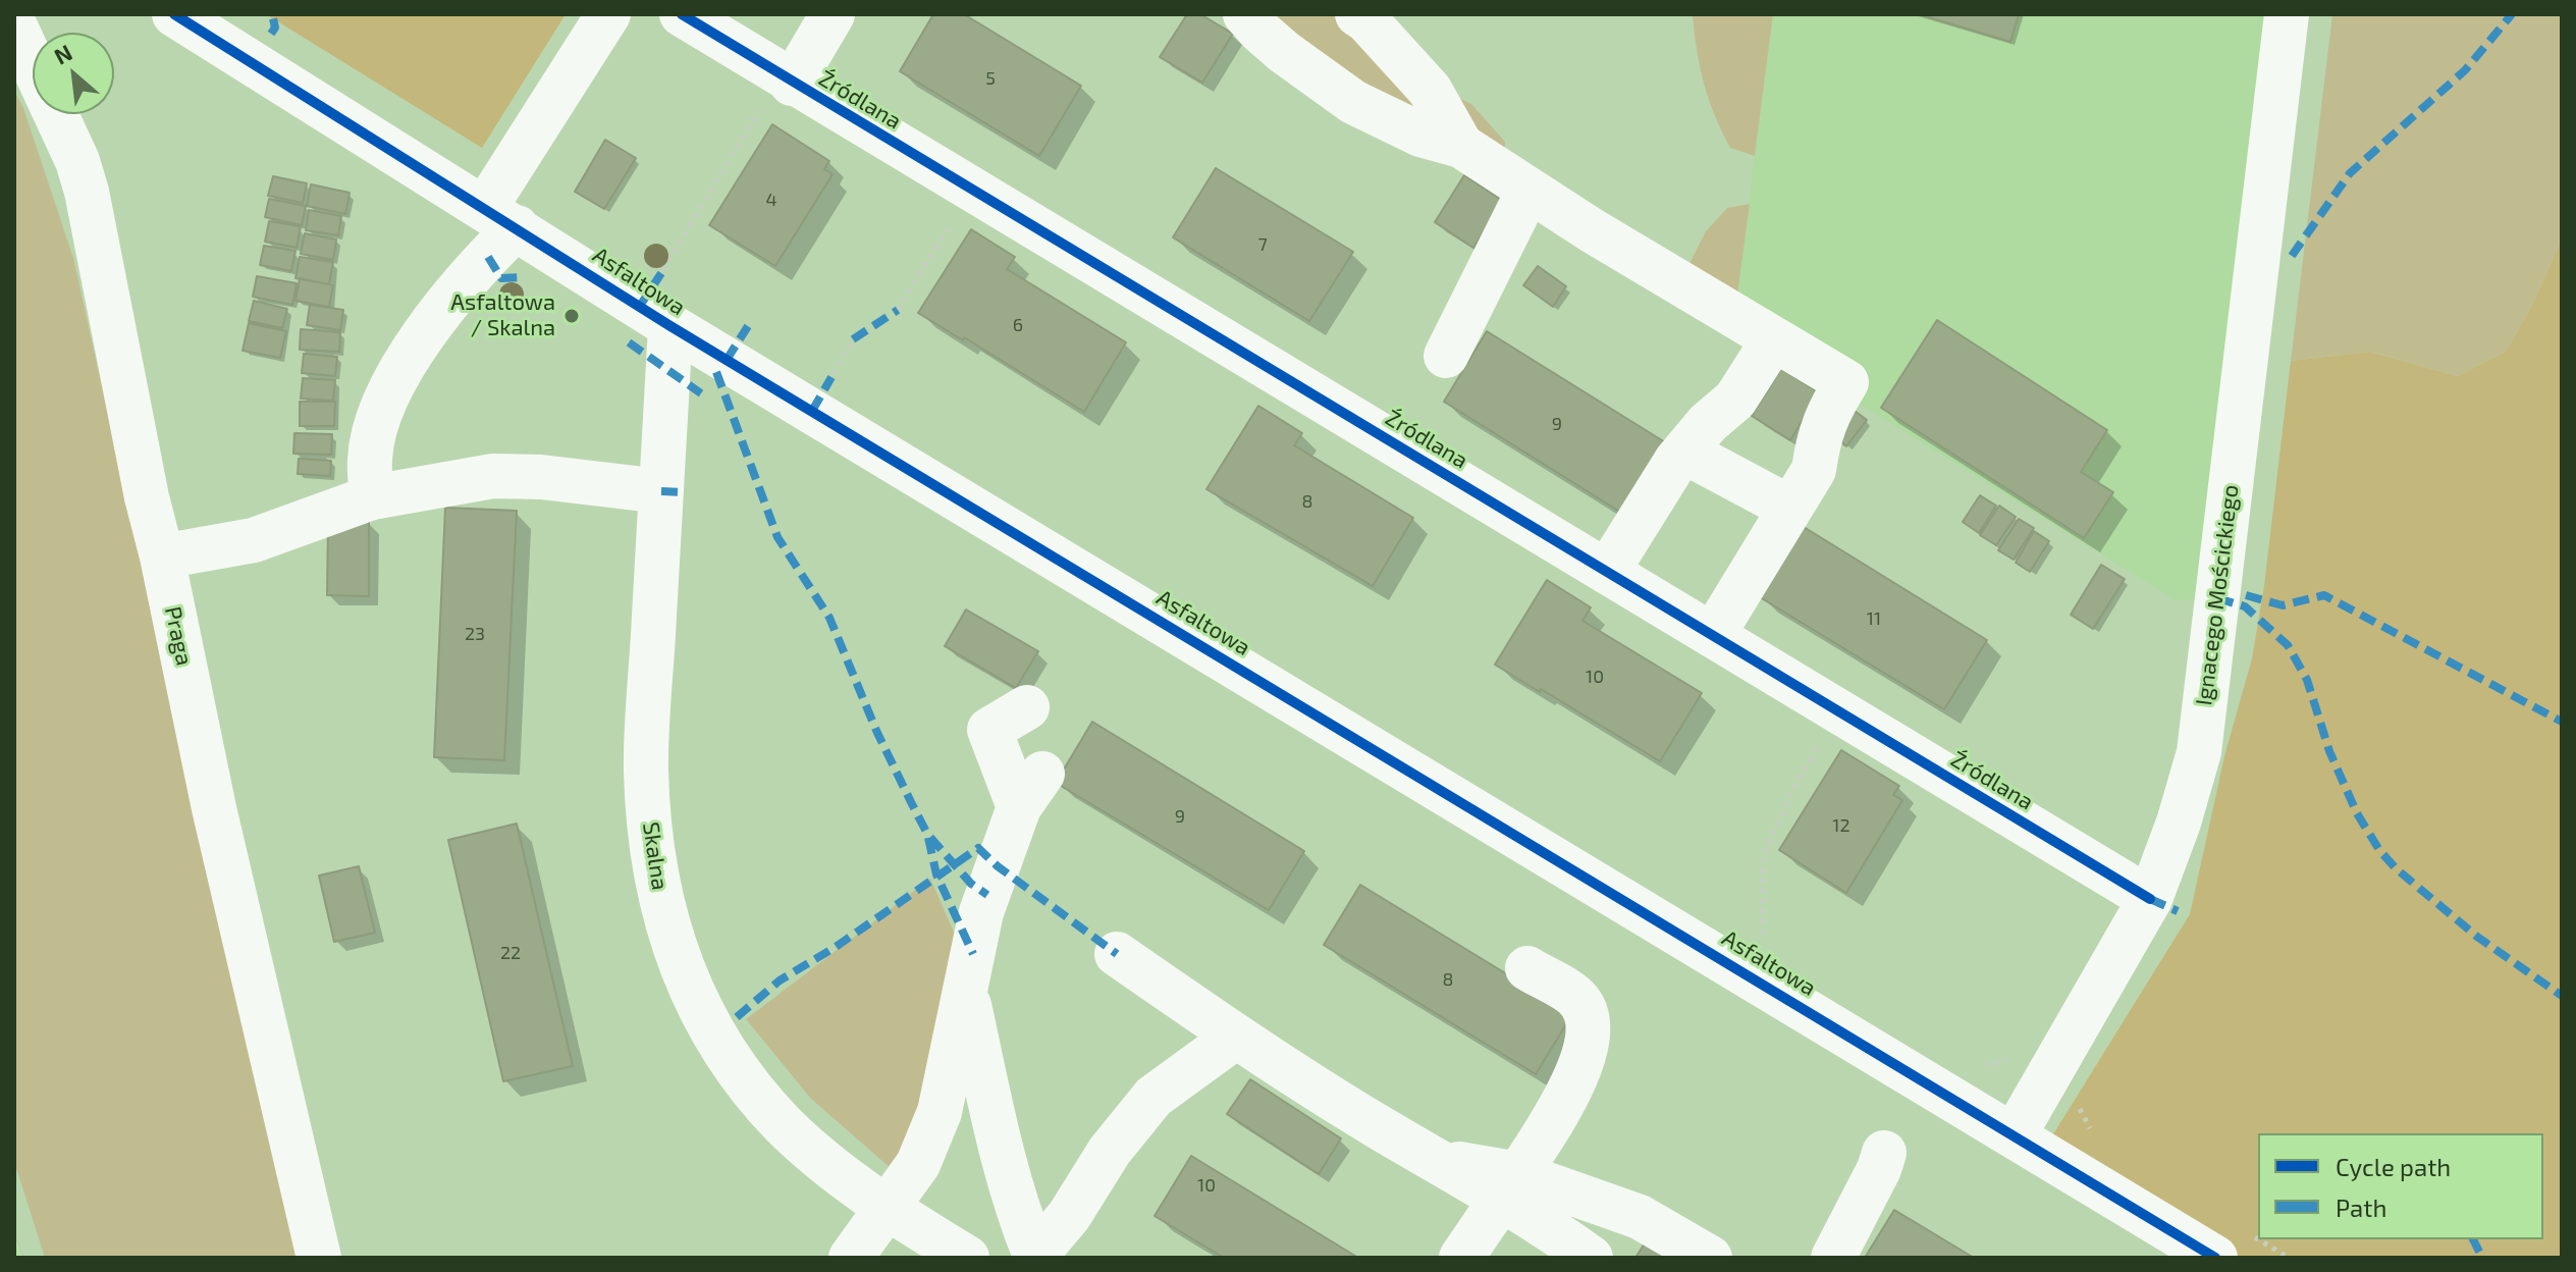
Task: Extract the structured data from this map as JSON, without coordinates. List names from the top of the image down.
{
  "streets": {
    "street": [
      "Źródlana",
      "Asfaltowa",
      "Ignacego Mościckiego",
      "Praga",
      "Skalna"
    ]
  },
  "crossings": [
    ["Źródlana", "Ignacego Mościckiego"],
    ["Asfaltowa", "Ignacego Mościckiego"],
    ["Asfaltowa", "Skalna"]
  ],
  "places": ["Asfaltowa / Skalna"],
  "house_numbers": [
    "5",
    "4",
    "7",
    "6",
    "9",
    "8",
    "11",
    "23",
    "10",
    "9",
    "12",
    "22",
    "8",
    "10"
  ],
  "legend": ["Cycle path", "Path"],
  "north": "top left"
}
